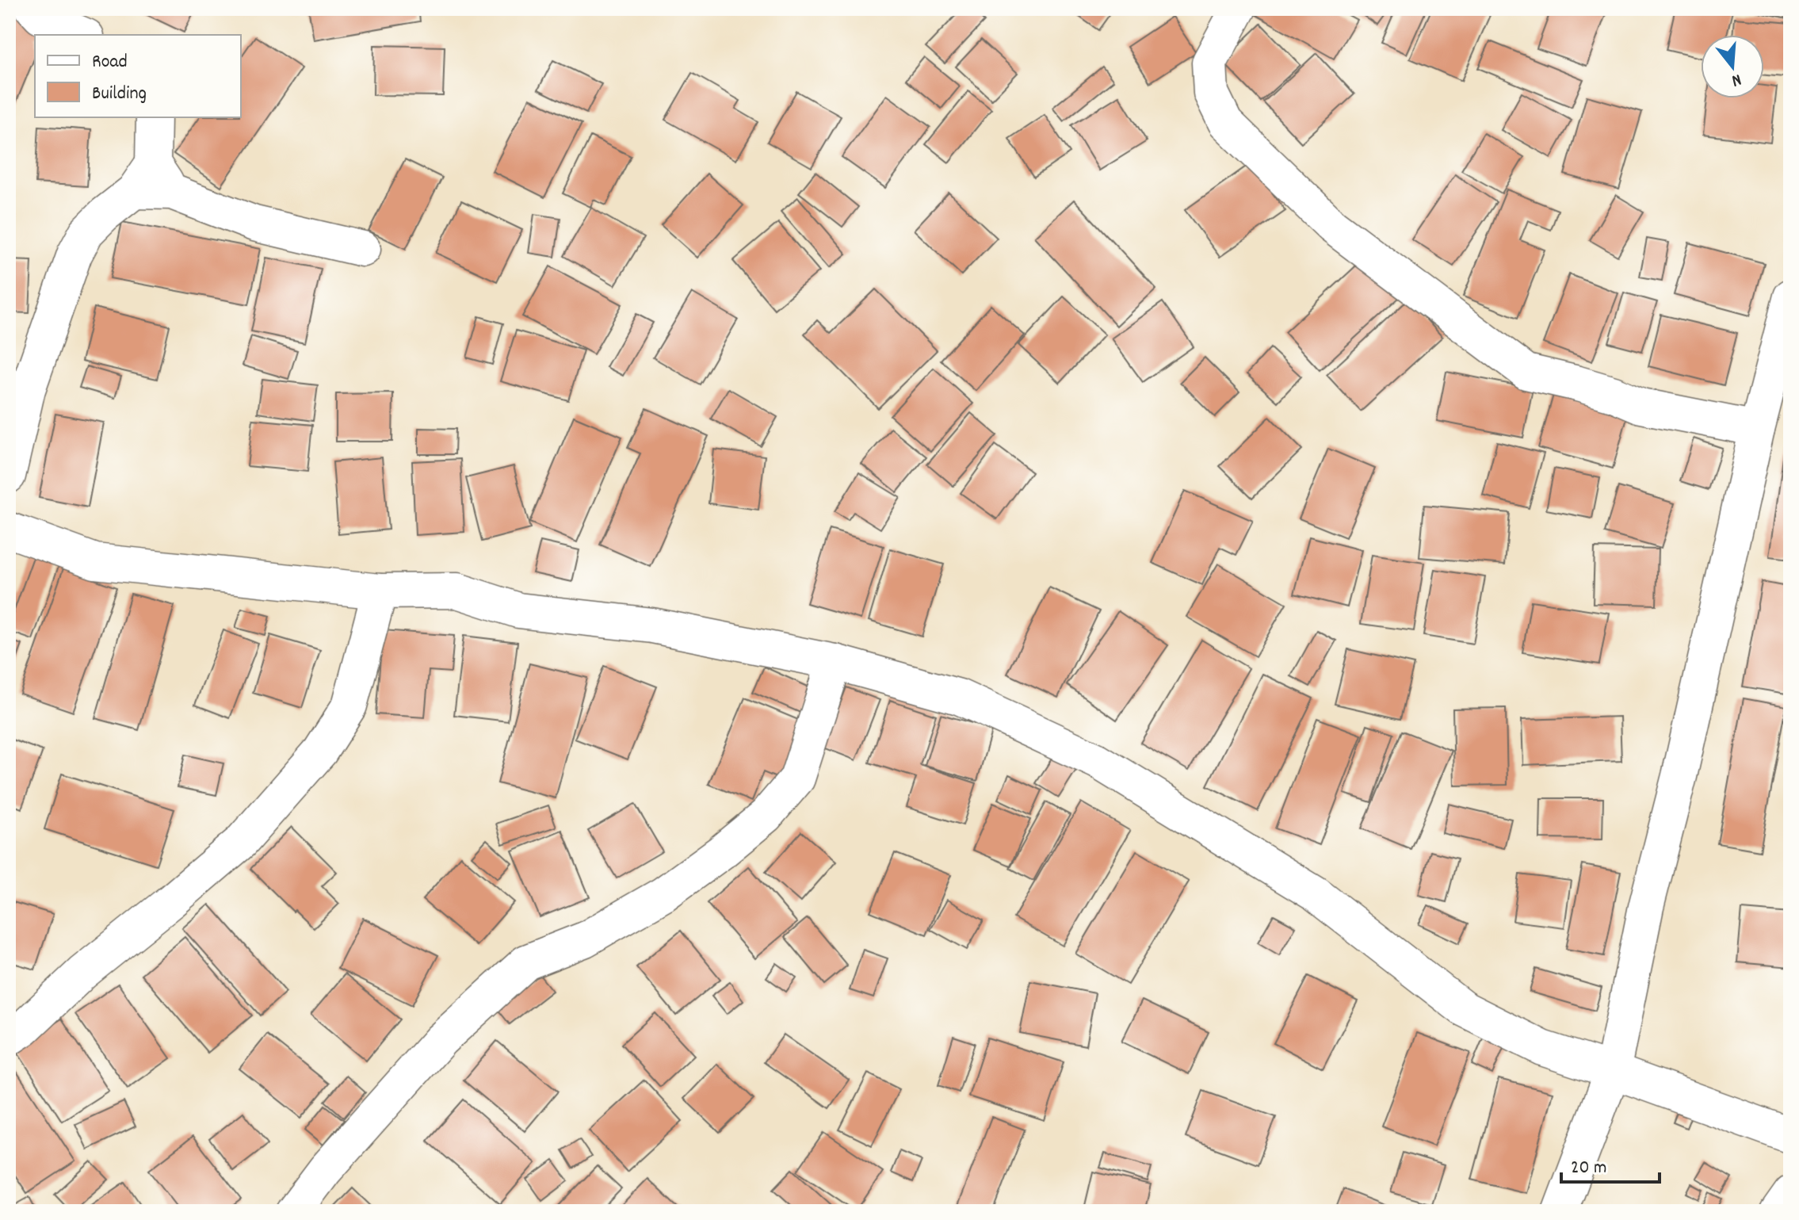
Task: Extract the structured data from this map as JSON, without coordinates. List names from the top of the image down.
{
  "legend": ["Road", "Building"],
  "scale_bar": "20 m",
  "north": "bottom"
}
